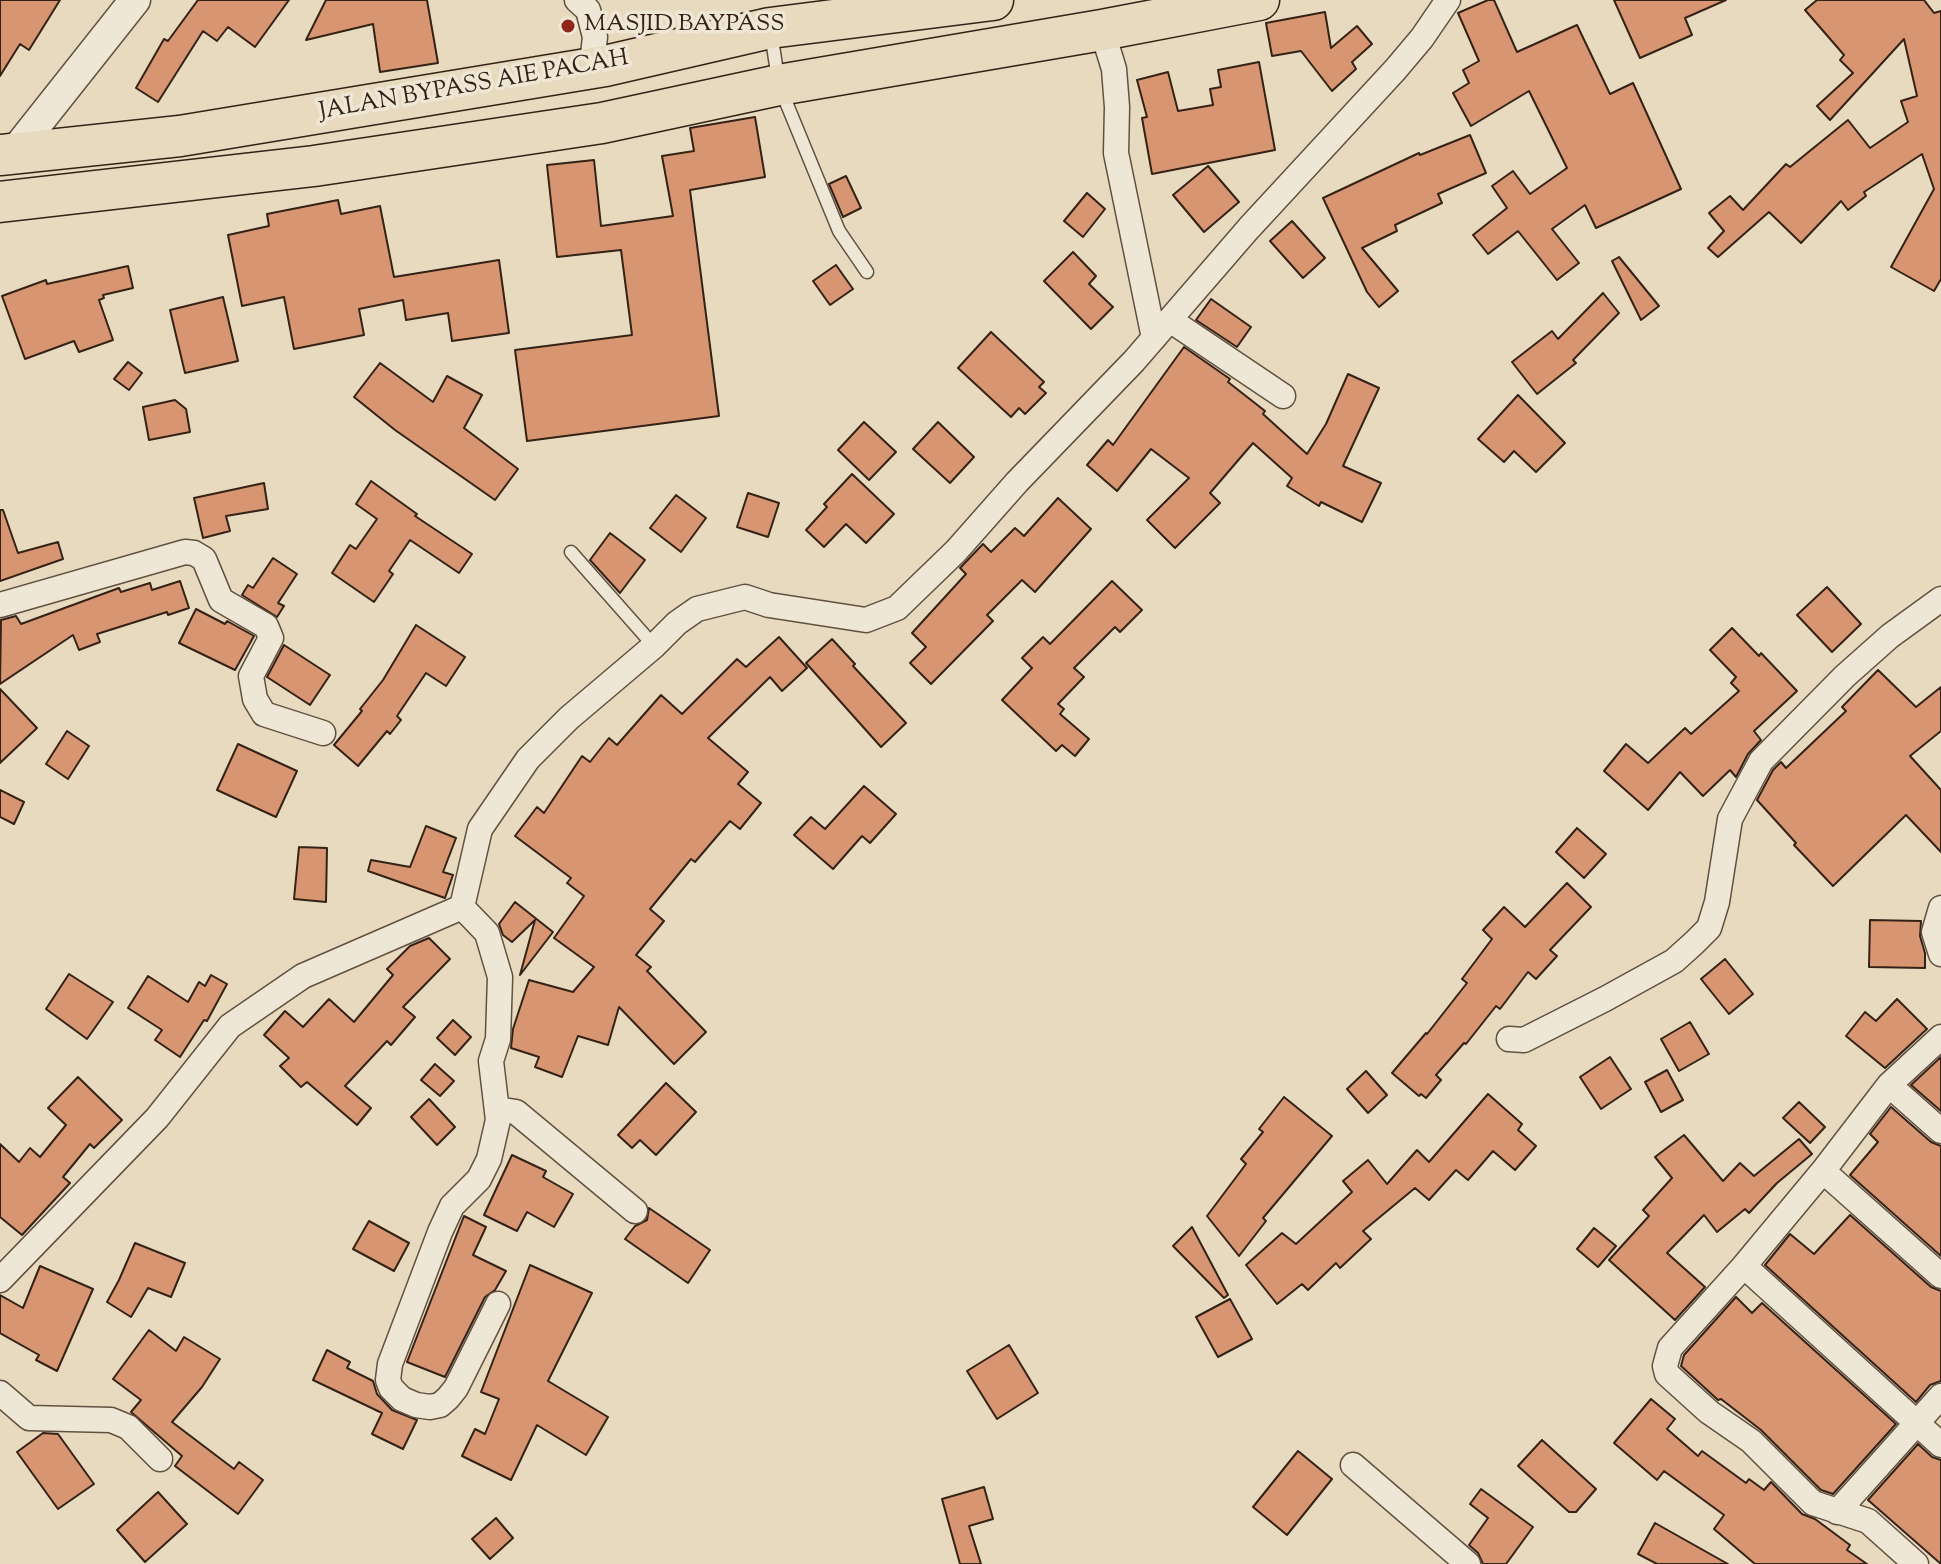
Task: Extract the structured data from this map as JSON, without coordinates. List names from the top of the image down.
{
  "streets": {
    "highway": ["JALAN BYPASS AIE PACAH"]
  },
  "places": ["MASJID BAYPASS"]
}
